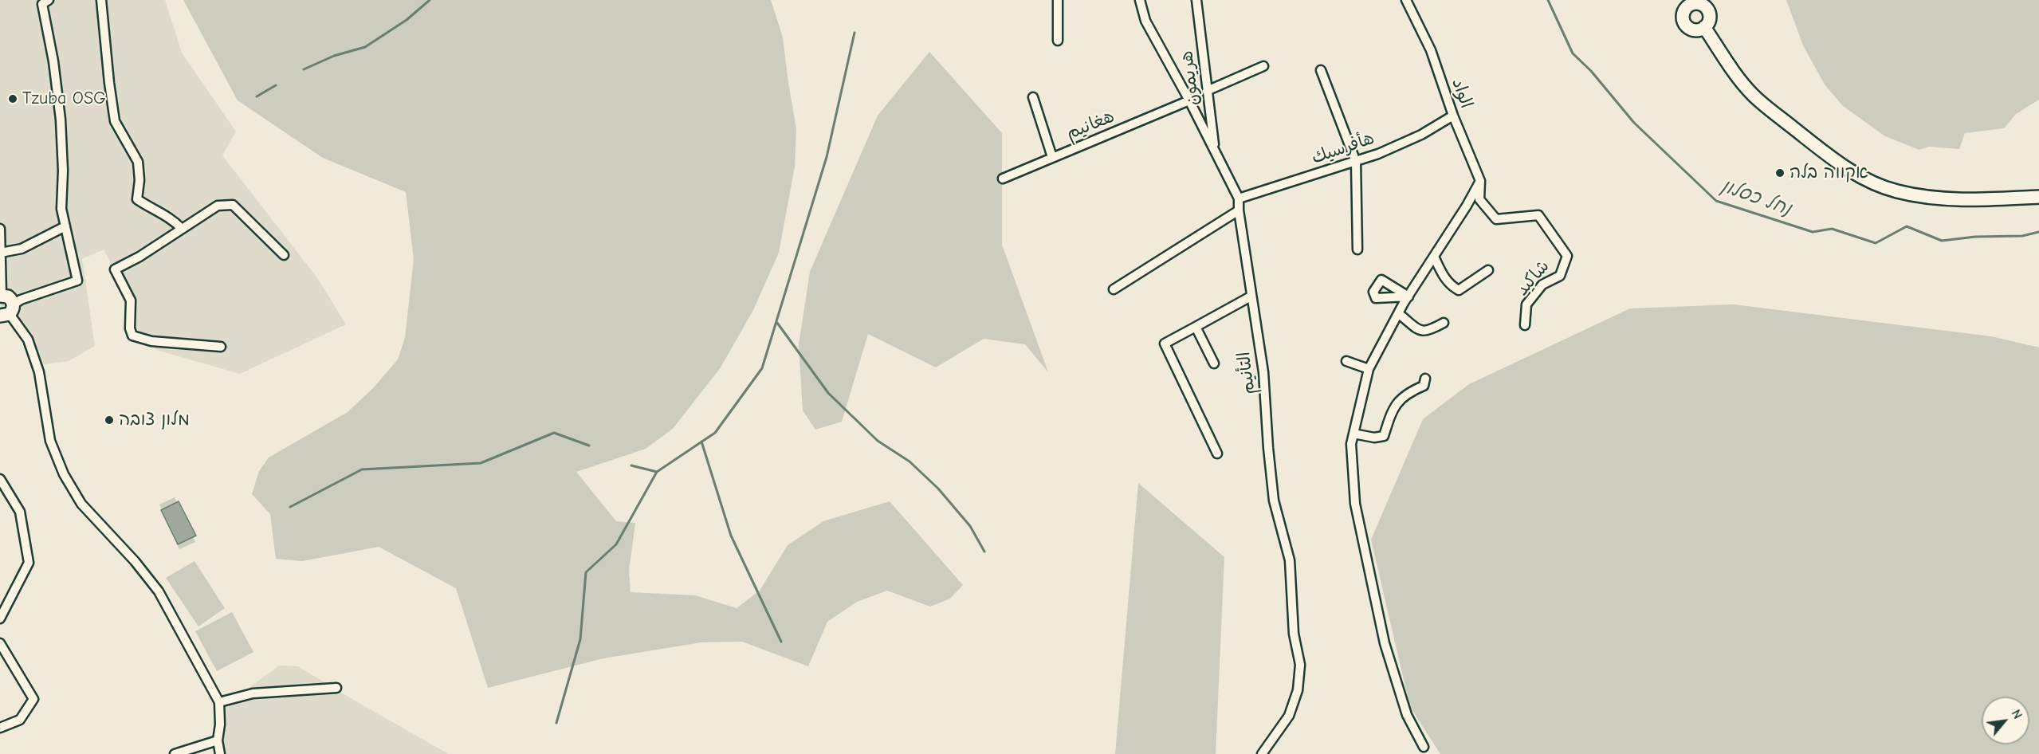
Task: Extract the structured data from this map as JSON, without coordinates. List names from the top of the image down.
{
  "streets": {
    "street": [
      "هريمون",
      "الواد",
      "هغانيم",
      "هأفرسيك",
      "شاكيد",
      "التأنيم"
    ]
  },
  "crossings": [
    ["هريمون", "التأنيم"],
    ["الواد", "هأفرسيك"],
    ["الواد", "شاكيد"],
    ["هغانيم", "التأنيم"],
    ["هأفرسيك", "التأنيم"]
  ],
  "water": ["נחל כסלון"],
  "places": ["Tzuba OSG", "אקווה בלה", "מלון צובה"],
  "north": "top right"
}
